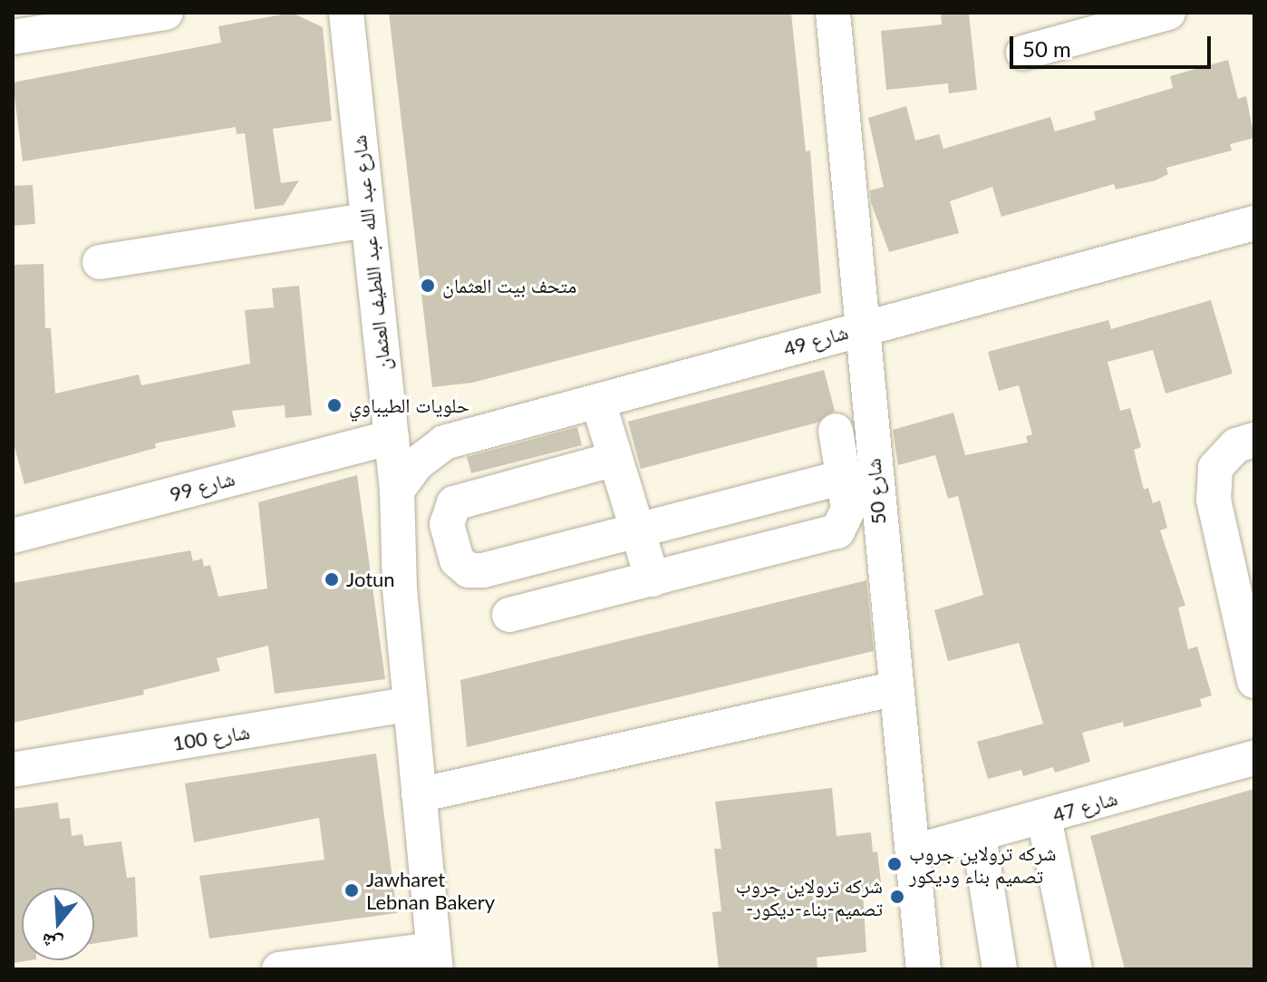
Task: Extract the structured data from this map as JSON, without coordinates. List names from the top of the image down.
{
  "streets": {
    "street": [
      "شارع عبد الله عبد اللطيف العثمان",
      "شارع 49",
      "شارع 99",
      "شارع 50",
      "شارع 100",
      "شارع 47"
    ]
  },
  "crossings": [
    ["شارع عبد الله عبد اللطيف العثمان", "شارع 49"],
    ["شارع عبد الله عبد اللطيف العثمان", "شارع 99"],
    ["شارع عبد الله عبد اللطيف العثمان", "شارع 100"],
    ["شارع 49", "شارع 50"],
    ["شارع 50", "شارع 47"]
  ],
  "places": [
    "متحف بيت العثمان",
    "حلويات الطيباوي",
    "Jotun",
    "شركه ترولاين جروب تصميم بناء وديكور",
    "Jawharet Lebnan Bakery",
    "شركه ترولاين جروب -تصميم-بناء-ديكور"
  ],
  "scale_bar": "50 m",
  "north": "bottom"
}
